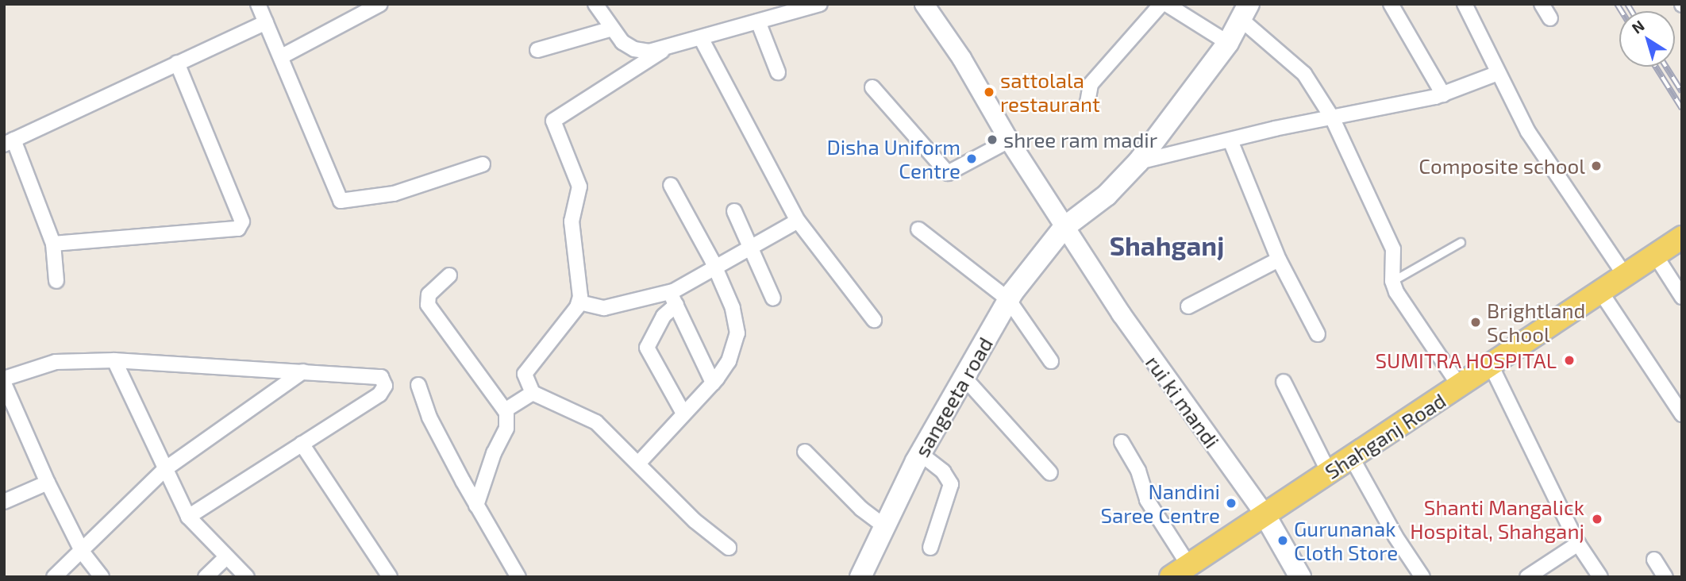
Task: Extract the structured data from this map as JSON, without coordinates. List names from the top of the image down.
{
  "streets": {
    "main road": ["sangeeta road", "rui ki mandi", "Shahganj Road"]
  },
  "crossings": [
    ["sangeeta road", "rui ki mandi"],
    ["rui ki mandi", "Shahganj Road"]
  ],
  "districts": ["Shahganj"],
  "places": [
    "sattolala restaurant",
    "shree ram madir",
    "Disha Uniform Centre",
    "Composite school",
    "Brightland School",
    "SUMITRA HOSPITAL",
    "Nandini Saree Centre",
    "Shanti Mangalick Hospital, Shahganj",
    "Gurunanak Cloth Store"
  ],
  "north": "top left"
}
